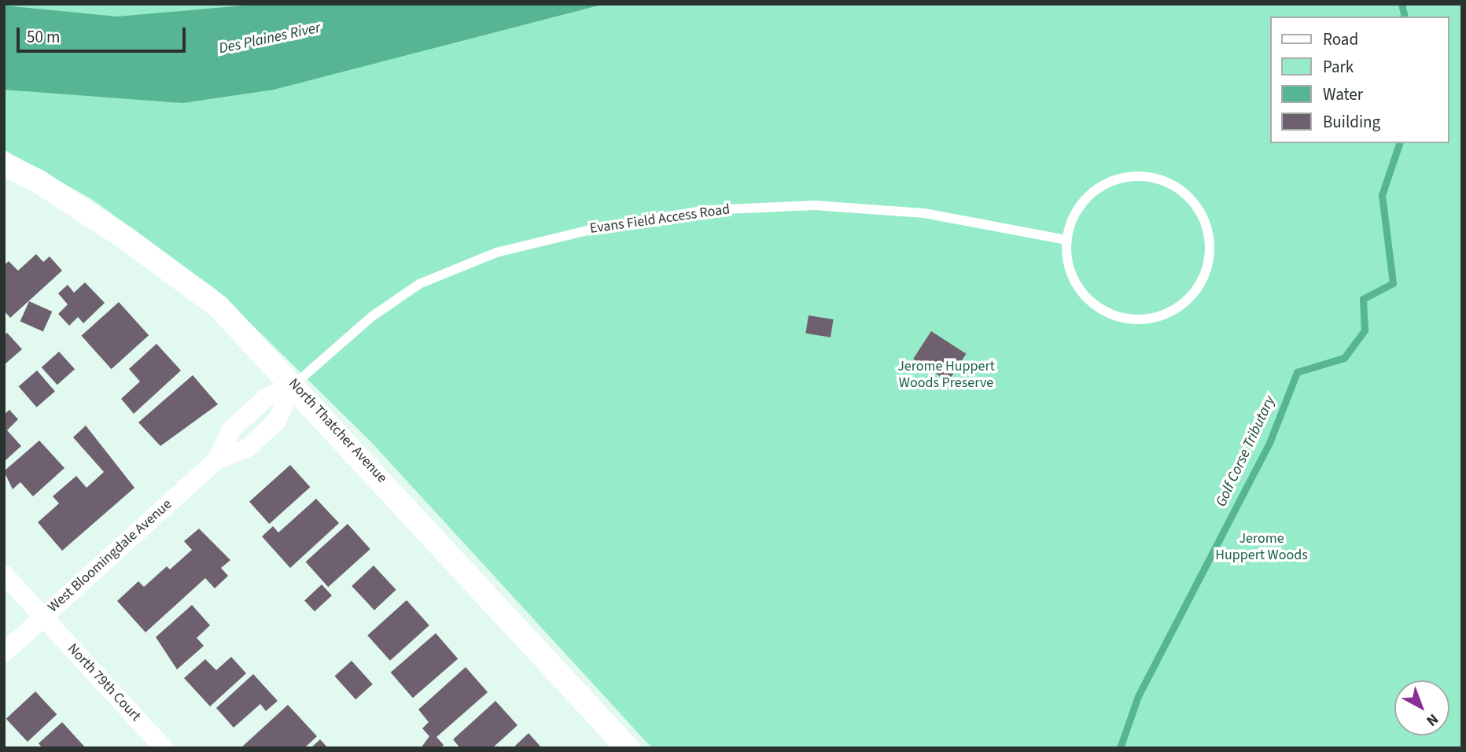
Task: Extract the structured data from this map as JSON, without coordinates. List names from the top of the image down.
{
  "streets": {
    "street": ["North Thatcher Avenue", "West Bloomingdale Avenue", "North 79th Court"],
    "lane": ["Evans Field Access Road"]
  },
  "crossings": [
    ["Evans Field Access Road", "North Thatcher Avenue"],
    ["Evans Field Access Road", "West Bloomingdale Avenue"],
    ["North Thatcher Avenue", "West Bloomingdale Avenue"],
    ["West Bloomingdale Avenue", "North 79th Court"]
  ],
  "water": ["Des Plaines River", "Golf Corse Tributary"],
  "parks": ["Jerome Huppert Woods Preserve", "Jerome Huppert Woods"],
  "legend": [
    "Road",
    "Park",
    "Water",
    "Building"
  ],
  "scale_bar": "50 m",
  "north": "bottom right"
}
